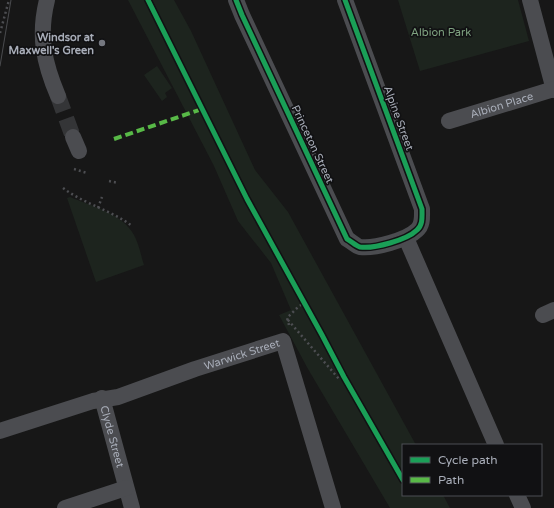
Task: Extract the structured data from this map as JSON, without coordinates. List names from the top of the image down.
{
  "streets": {
    "street": [
      "Albion Place",
      "Alpine Street",
      "Princeton Street",
      "Warwick Street",
      "Clyde Street"
    ]
  },
  "crossings": [
    ["Alpine Street", "Princeton Street"],
    ["Warwick Street", "Clyde Street"]
  ],
  "parks": ["Albion Park"],
  "places": ["Windsor at Maxwell's Green"],
  "legend": ["Cycle path", "Path"]
}
